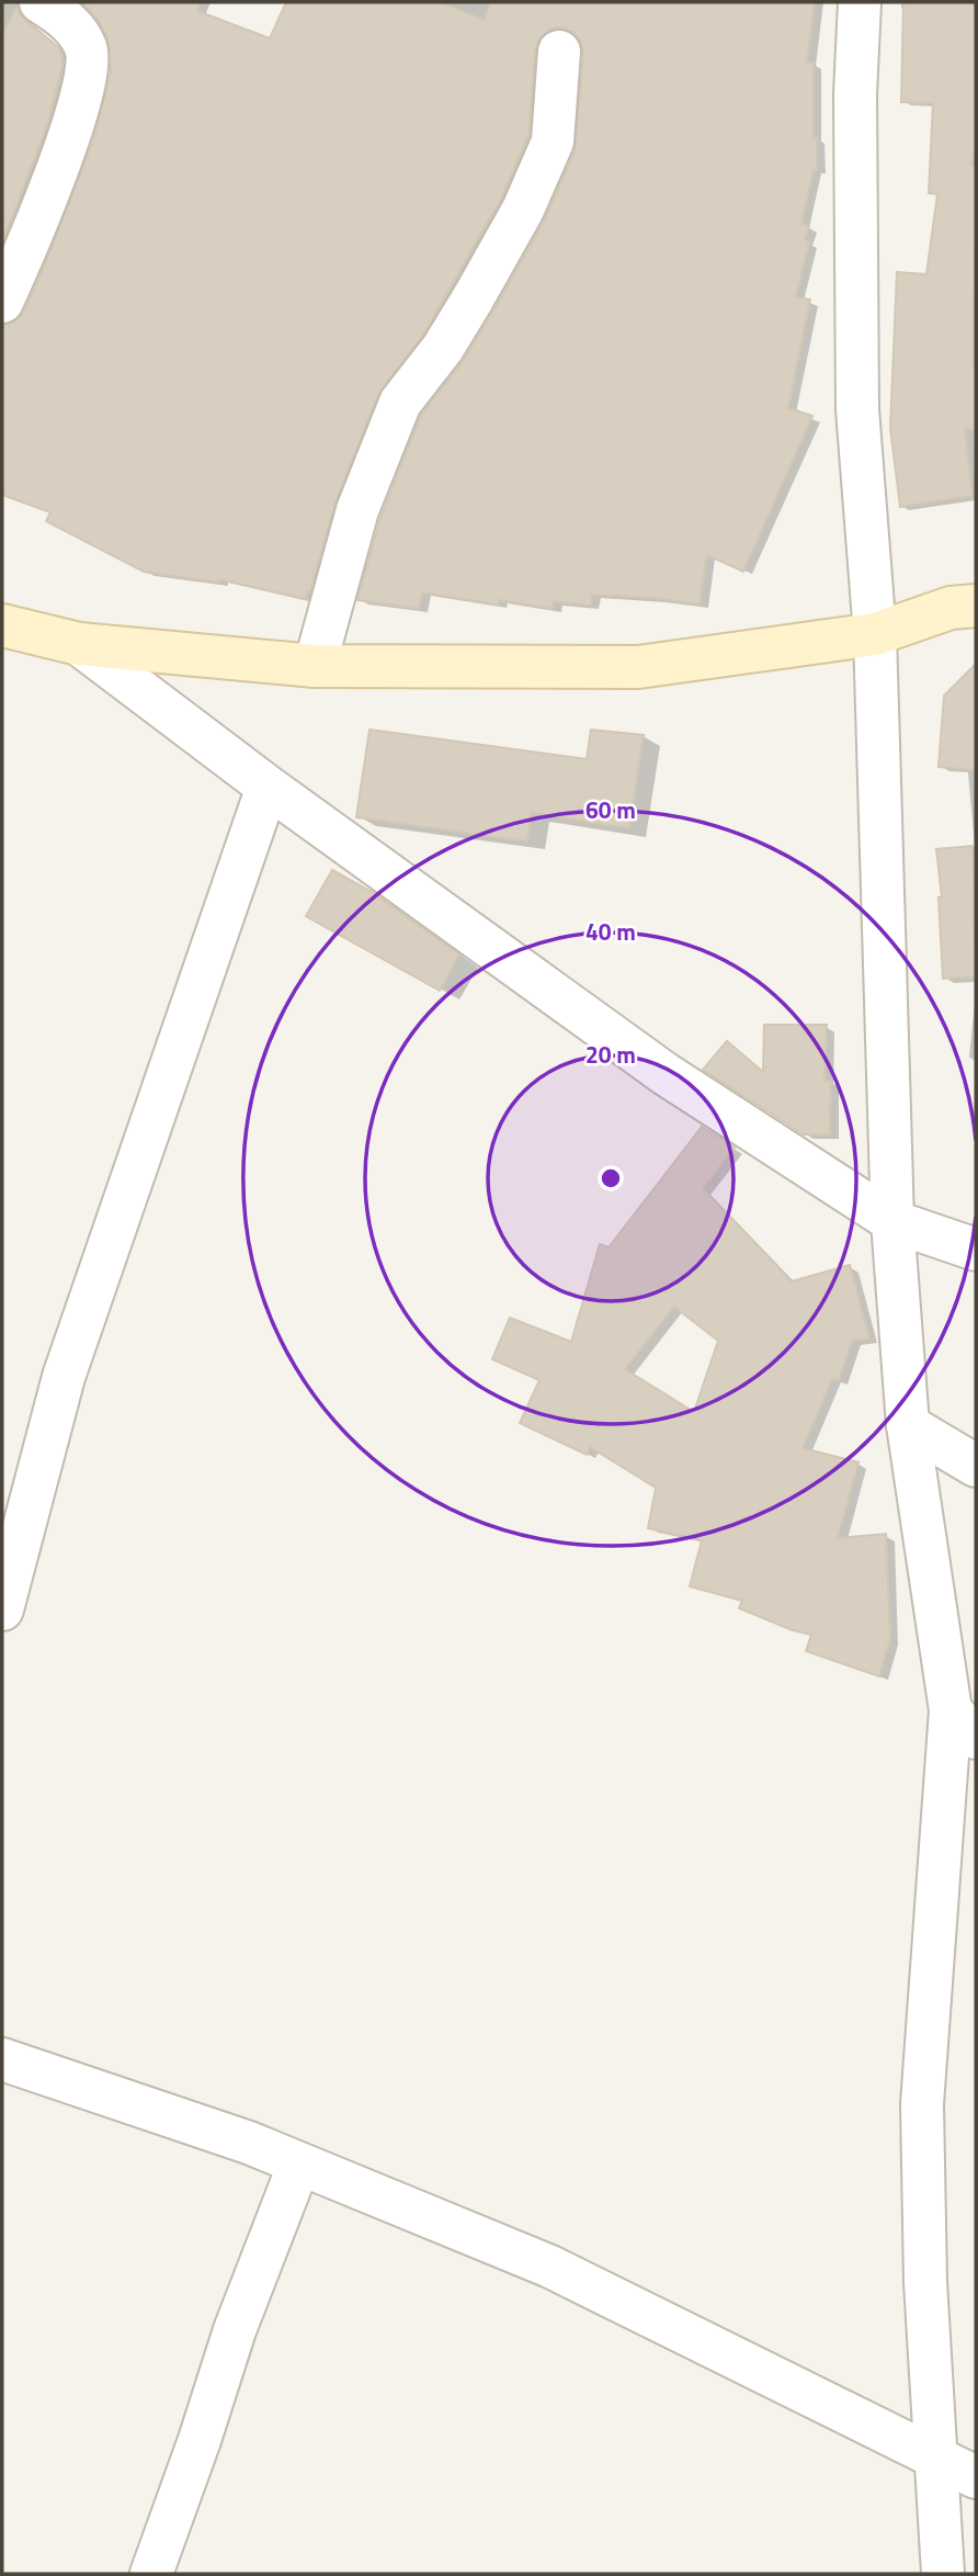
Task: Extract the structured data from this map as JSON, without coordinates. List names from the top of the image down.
{
  "rings": ["60 m", "40 m", "20 m"]
}
